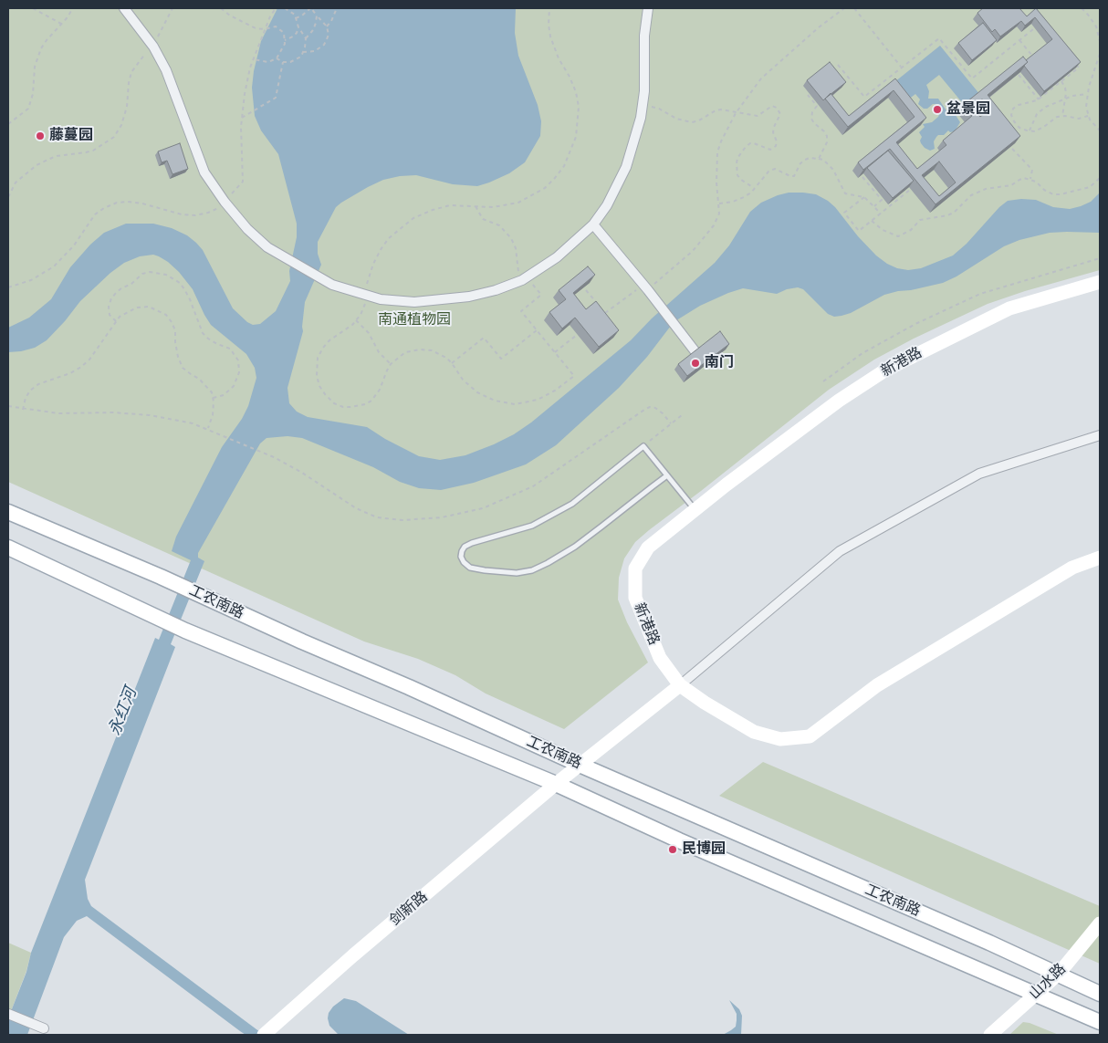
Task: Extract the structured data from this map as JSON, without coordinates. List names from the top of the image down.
{
  "streets": {
    "main road": ["工农南路"],
    "street": ["新港路", "剑新路", "山水路"]
  },
  "crossings": [
    ["新港路", "剑新路"],
    ["工农南路", "剑新路"],
    ["工农南路", "山水路"]
  ],
  "water": ["永红河"],
  "parks": ["南通植物园"],
  "places": [
    "盆景园",
    "藤蔓园",
    "南门",
    "民博园"
  ]
}
